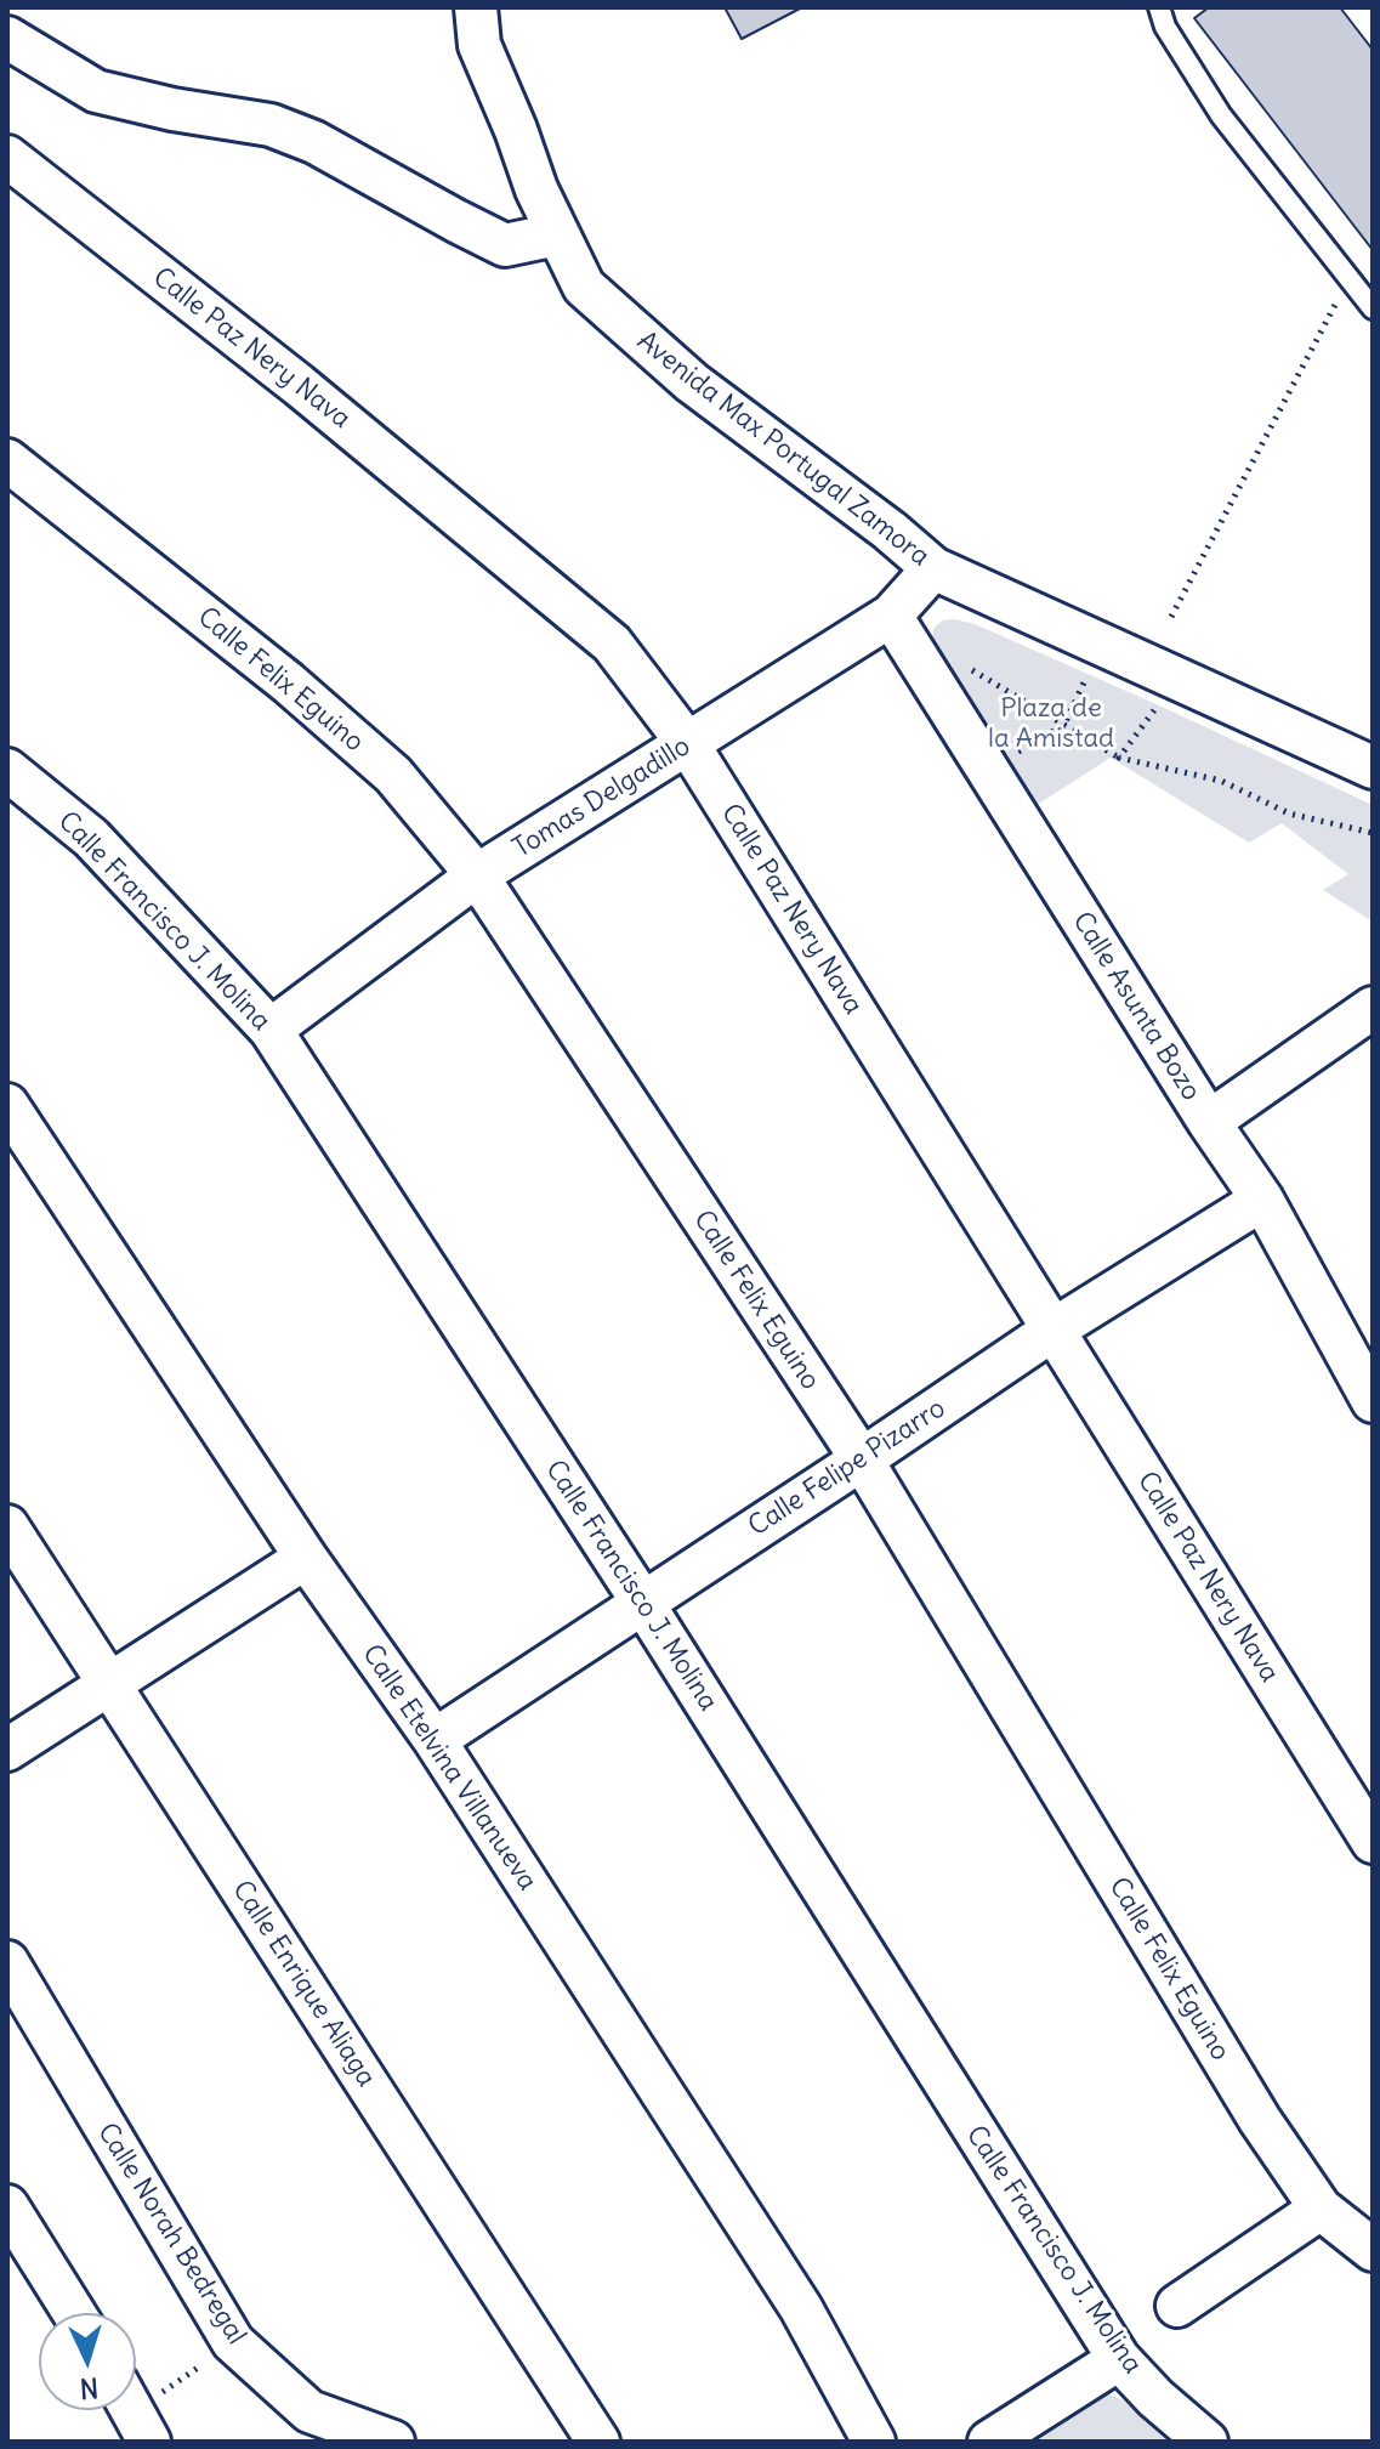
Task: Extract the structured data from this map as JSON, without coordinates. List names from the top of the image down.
{
  "streets": {
    "street": [
      "Calle Paz Nery Nava",
      "Avenida Max Portugal Zamora",
      "Calle Felix Eguino",
      "Tomas Delgadillo",
      "Calle Francisco J. Molina",
      "Calle Asunta Bozo",
      "Calle Felipe Pizarro",
      "Calle Etelvina Villanueva",
      "Calle Enrique Aliaga",
      "Calle Norah Bedregal"
    ]
  },
  "crossings": [
    ["Calle Paz Nery Nava", "Tomas Delgadillo"],
    ["Calle Paz Nery Nava", "Calle Felipe Pizarro"],
    ["Avenida Max Portugal Zamora", "Tomas Delgadillo"],
    ["Calle Felix Eguino", "Tomas Delgadillo"],
    ["Calle Felix Eguino", "Calle Felipe Pizarro"],
    ["Tomas Delgadillo", "Calle Francisco J. Molina"],
    ["Tomas Delgadillo", "Calle Asunta Bozo"],
    ["Calle Francisco J. Molina", "Calle Felipe Pizarro"],
    ["Calle Asunta Bozo", "Calle Felipe Pizarro"],
    ["Calle Felipe Pizarro", "Calle Etelvina Villanueva"]
  ],
  "parks": ["Plaza de la Amistad"],
  "north": "bottom"
}
